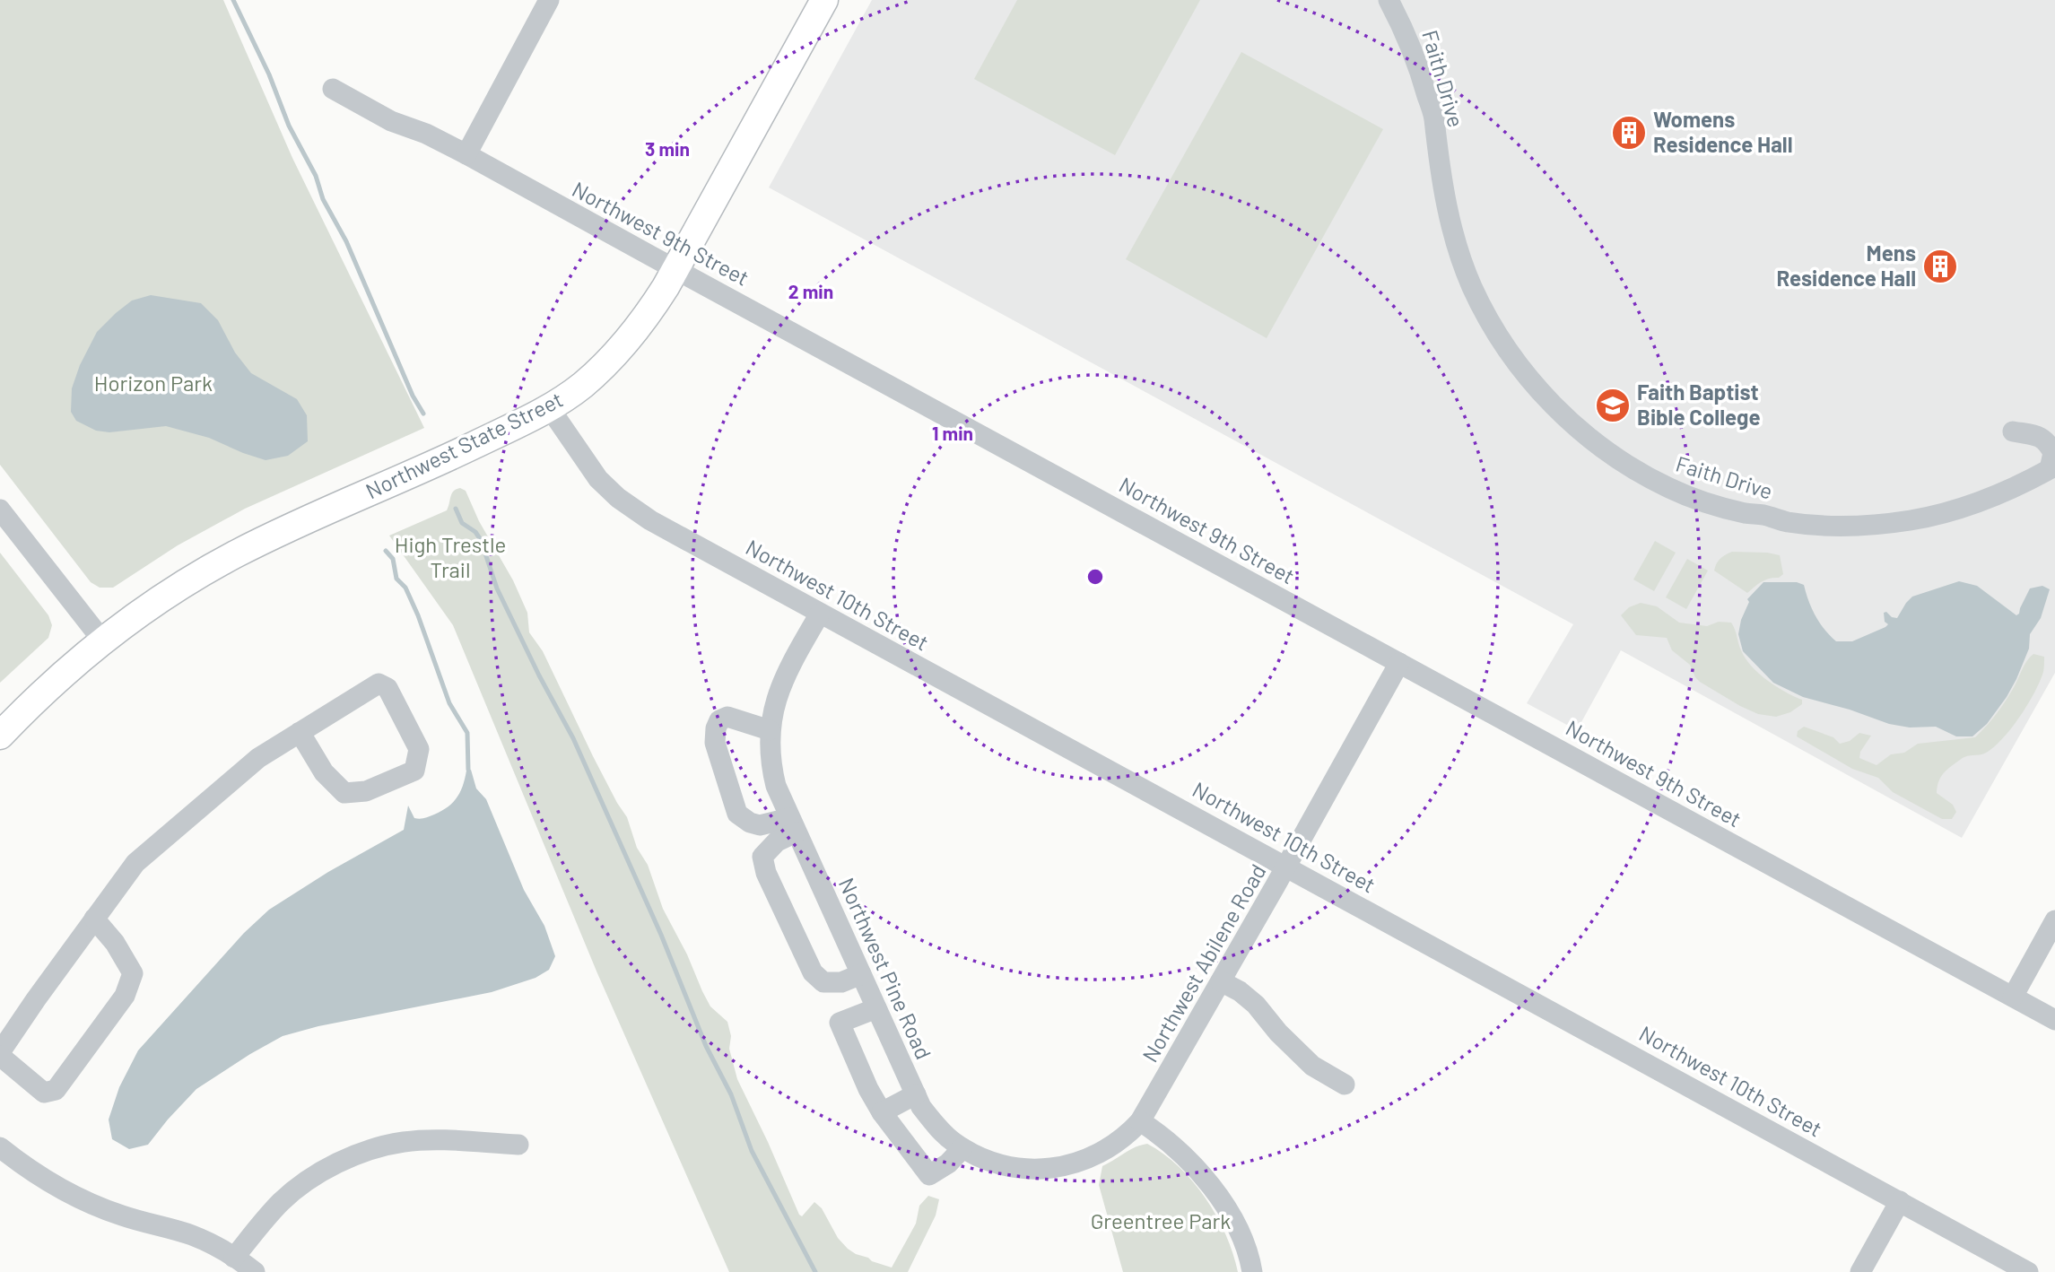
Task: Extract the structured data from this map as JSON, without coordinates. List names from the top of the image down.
{
  "streets": {
    "main road": ["Northwest State Street"],
    "street": [
      "Faith Drive",
      "Northwest 9th Street",
      "Northwest 10th Street",
      "Northwest Abilene Road",
      "Northwest Pine Road"
    ]
  },
  "crossings": [
    ["Northwest 9th Street", "Northwest State Street"],
    ["Northwest 9th Street", "Northwest Abilene Road"],
    ["Northwest State Street", "Northwest 10th Street"],
    ["Northwest 10th Street", "Northwest Abilene Road"],
    ["Northwest 10th Street", "Northwest Pine Road"],
    ["Northwest Abilene Road", "Northwest Pine Road"]
  ],
  "parks": ["Horizon Park", "High Trestle Trail", "Greentree Park"],
  "places": {
    "building": ["Womens Residence Hall", "Mens Residence Hall"],
    "school or university": ["Faith Baptist Bible College"]
  },
  "rings": ["3 min", "2 min", "1 min"]
}
